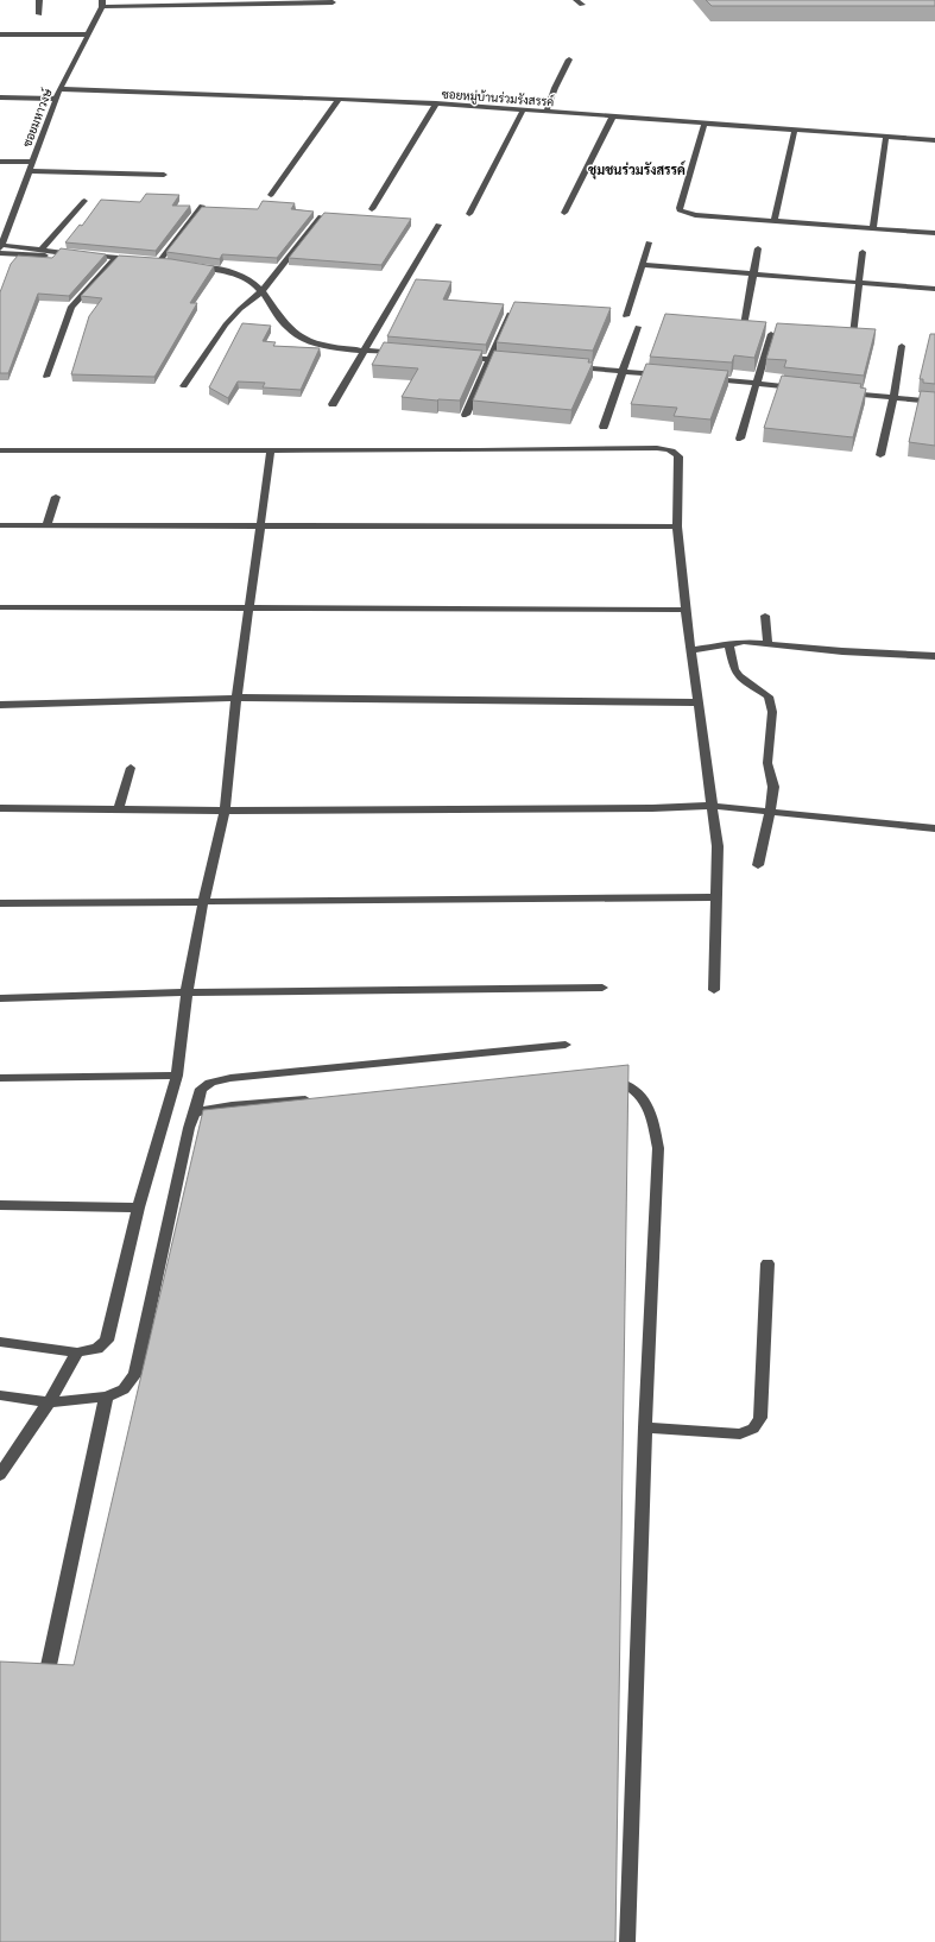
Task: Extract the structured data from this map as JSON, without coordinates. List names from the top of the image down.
{
  "streets": {
    "street": ["ซอยหมู่บ้านร่วมรังสรรค์", "ซอยมหาวงษ์"]
  },
  "crossings": [
    ["ซอยหมู่บ้านร่วมรังสรรค์", "ซอยมหาวงษ์"]
  ],
  "districts": ["ชุมชนร่วมรังสรรค์"]
}
